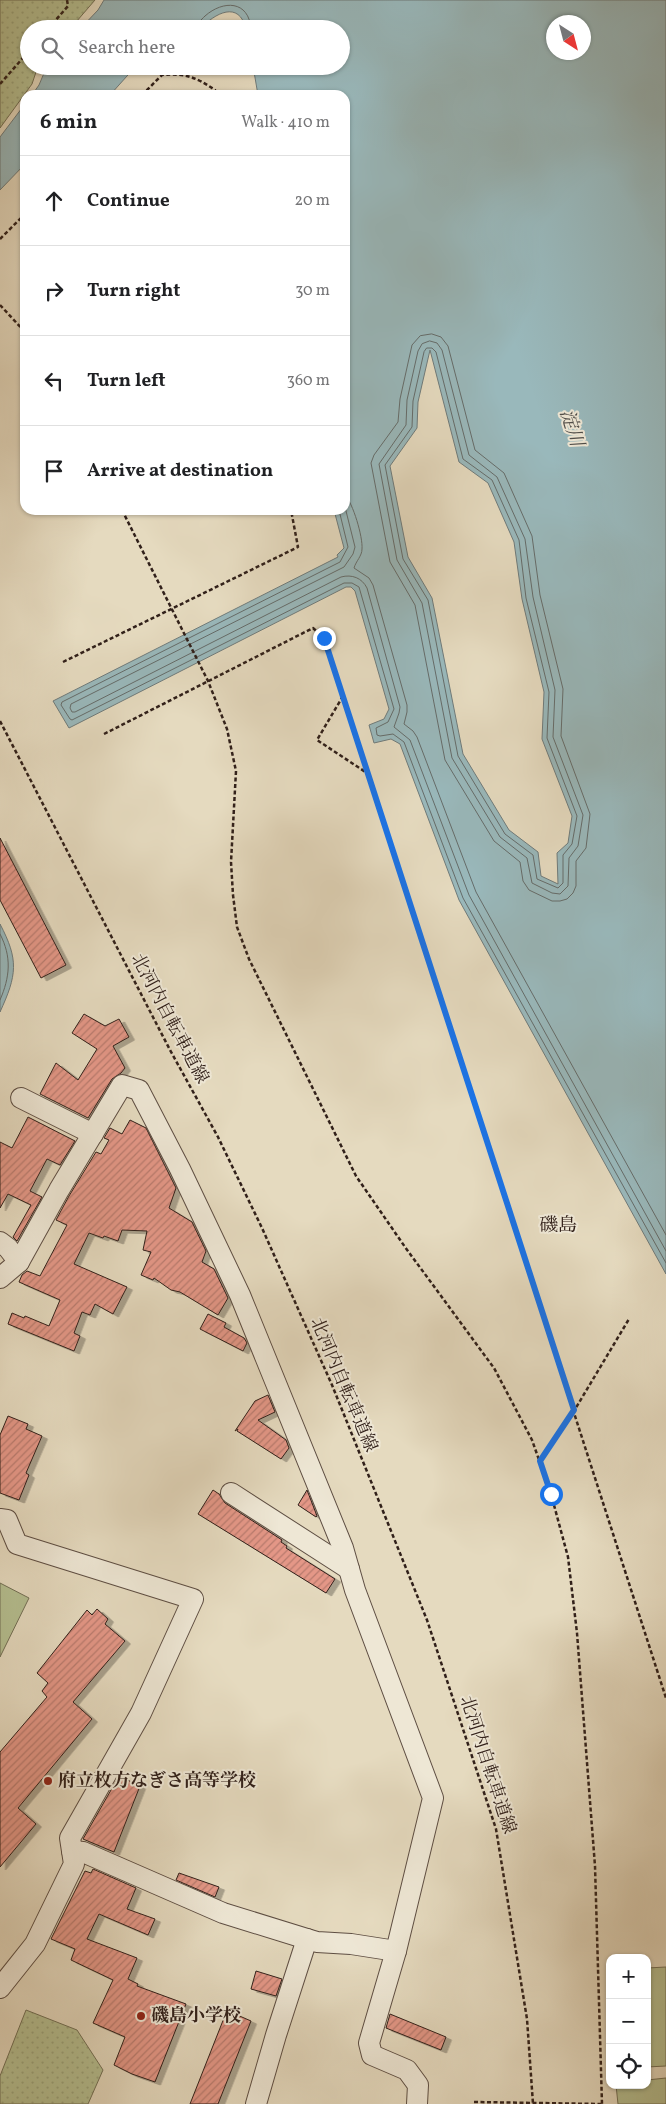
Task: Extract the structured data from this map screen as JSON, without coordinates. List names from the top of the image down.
{
  "streets": {
    "path": ["北河内自転車道線"]
  },
  "districts": ["磯島"],
  "water": ["淀川"],
  "places": ["府立枚方なぎさ高等学校", "磯島小学校"],
  "north": "bottom right",
  "page": {
    "search": "Search here",
    "heading": ["6 min", "Walk · 410 m"],
    "list": [
      ["Continue", "20 m"],
      ["Turn right", "30 m"],
      ["Turn left", "360 m"],
      "Arrive at destination"
    ],
    "map_buttons": ["+", "−"]
  }
}
